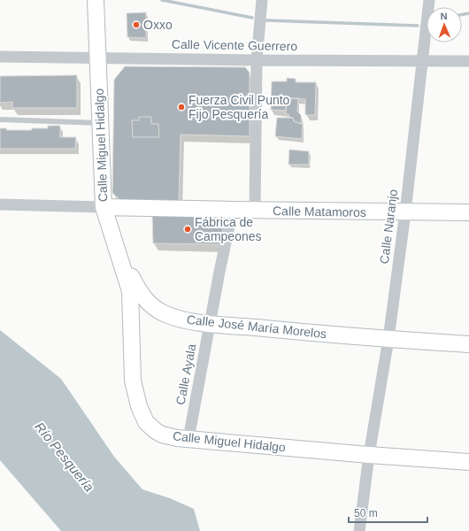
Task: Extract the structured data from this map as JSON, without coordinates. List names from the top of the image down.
{
  "streets": {
    "main road": ["Calle Miguel Hidalgo", "Calle Matamoros", "Calle José María Morelos"],
    "street": ["Calle Vicente Guerrero", "Calle Naranjo", "Calle Ayala"]
  },
  "crossings": [
    ["Calle Vicente Guerrero", "Calle Naranjo"],
    ["Calle Vicente Guerrero", "Calle José María Morelos"],
    ["Calle Miguel Hidalgo", "Calle Matamoros"],
    ["Calle Miguel Hidalgo", "Calle Naranjo"],
    ["Calle Miguel Hidalgo", "Calle José María Morelos"],
    ["Calle Miguel Hidalgo", "Calle Ayala"],
    ["Calle Matamoros", "Calle Naranjo"],
    ["Calle Matamoros", "Calle José María Morelos"],
    ["Calle Matamoros", "Calle Ayala"],
    ["Calle Naranjo", "Calle José María Morelos"],
    ["Calle José María Morelos", "Calle Ayala"]
  ],
  "water": ["Río Pesquería"],
  "places": ["Oxxo", "Fuerza Civil Punto Fijo Pesquería", "Fábrica de Campeones"],
  "scale_bar": "50 m",
  "north": "top"
}
